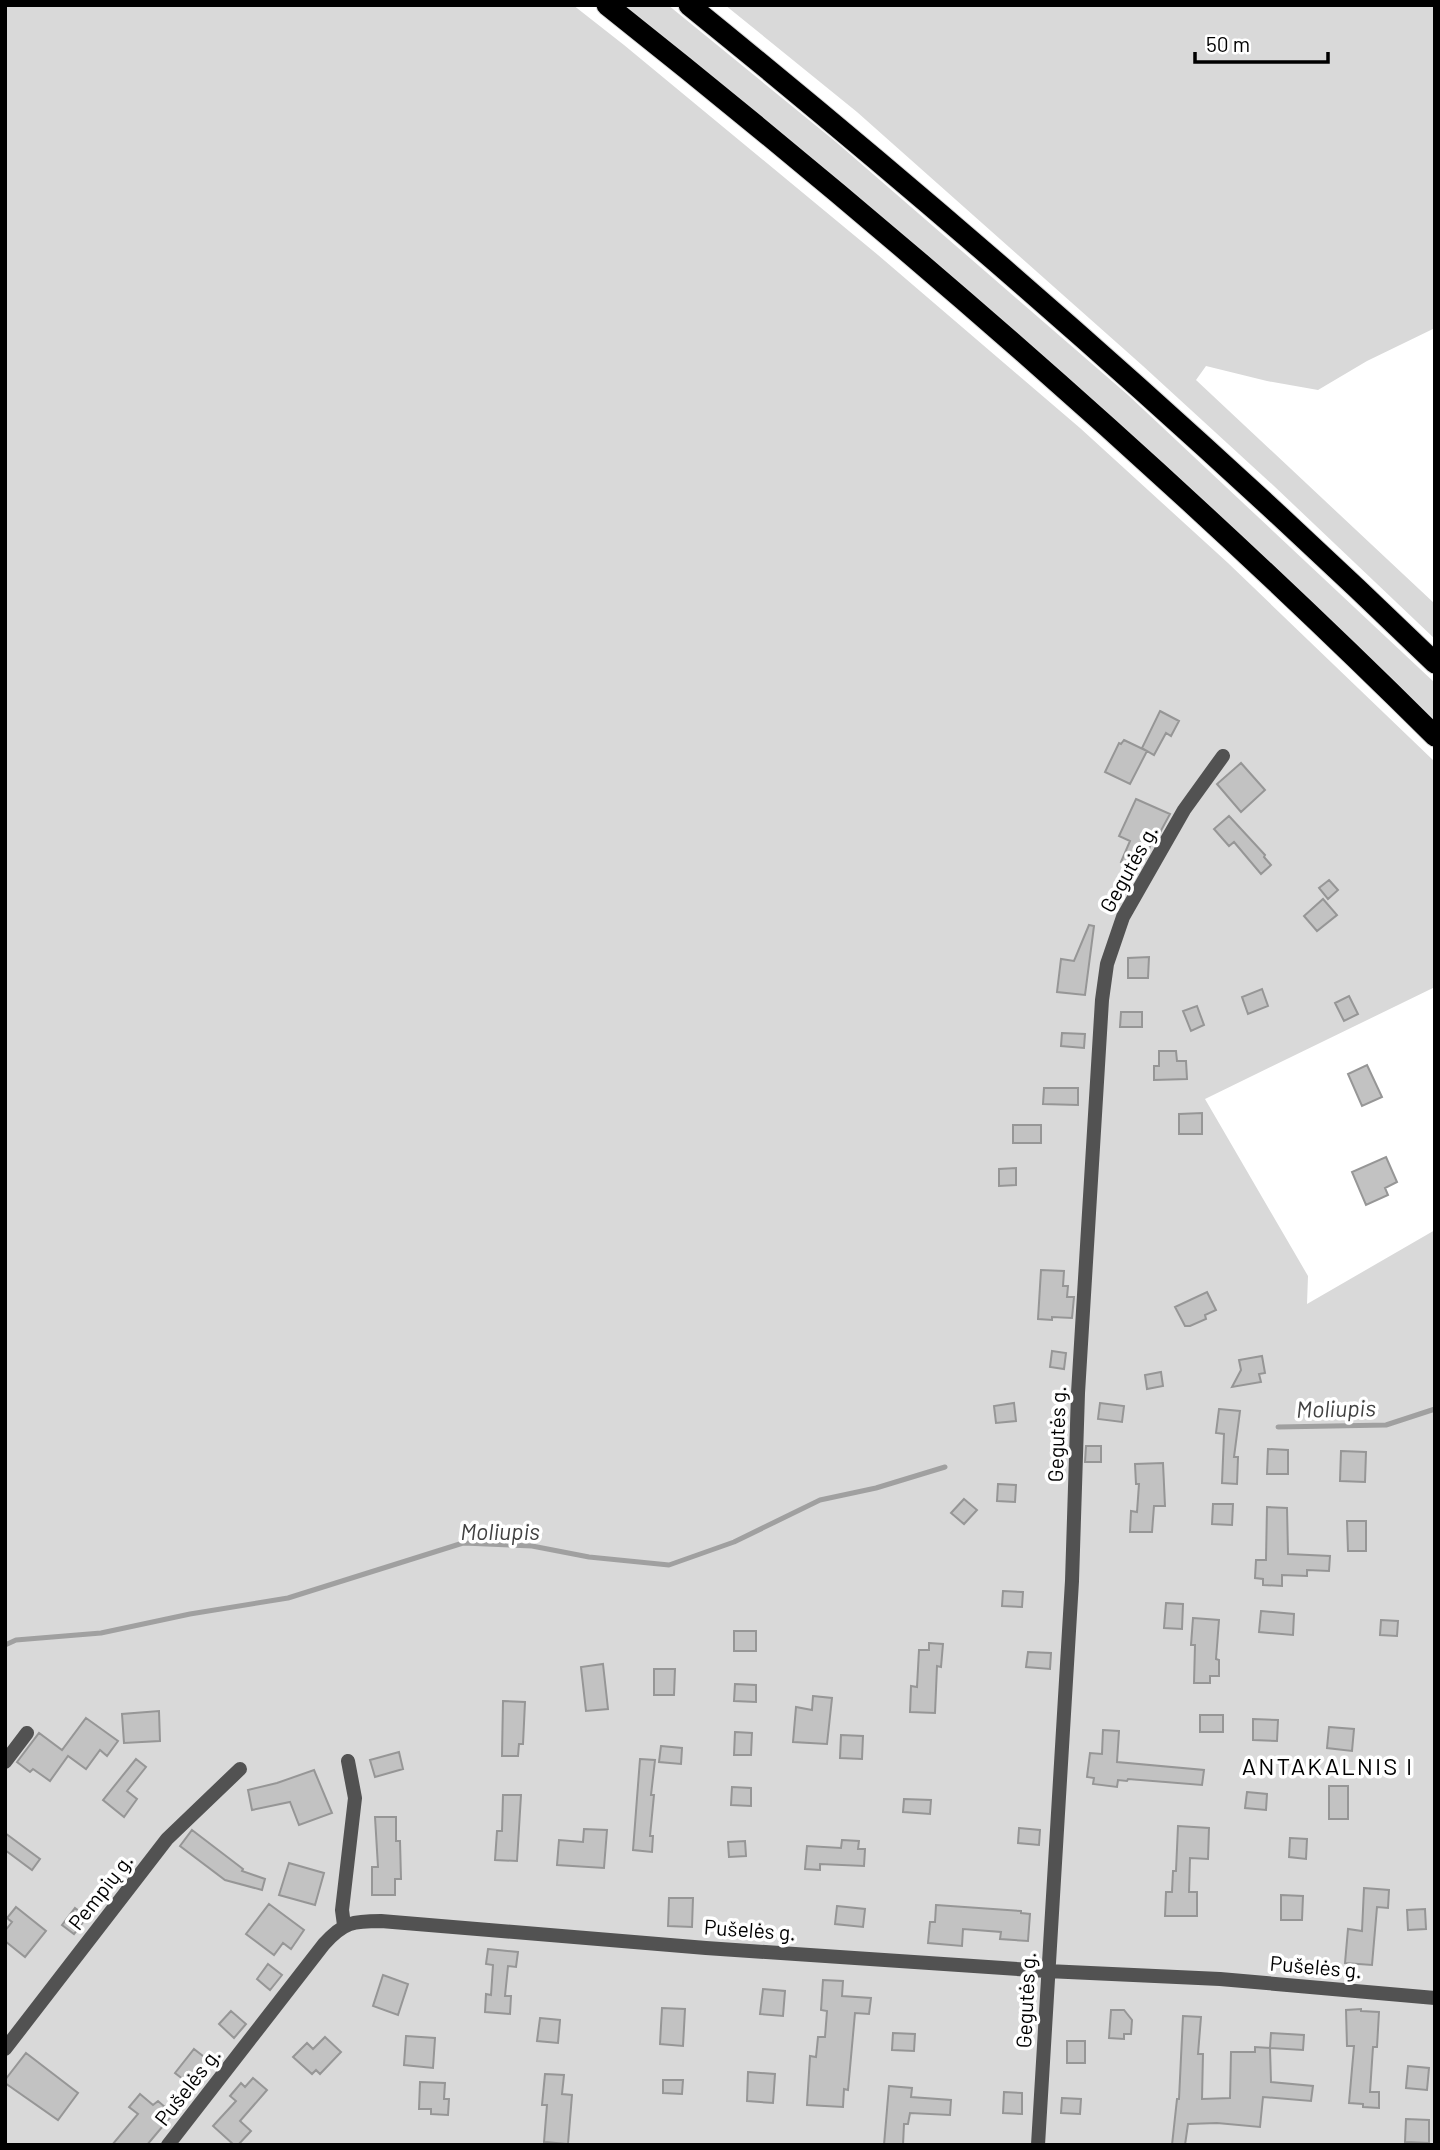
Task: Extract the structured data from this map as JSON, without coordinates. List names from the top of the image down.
{
  "streets": {
    "street": ["Gegutės g.", "Pempių g.", "Pušelės g."]
  },
  "crossings": [
    ["Gegutės g.", "Pušelės g."]
  ],
  "districts": ["ANTAKALNIS I"],
  "water": ["Moliupis"],
  "scale_bar": "50 m"
}
